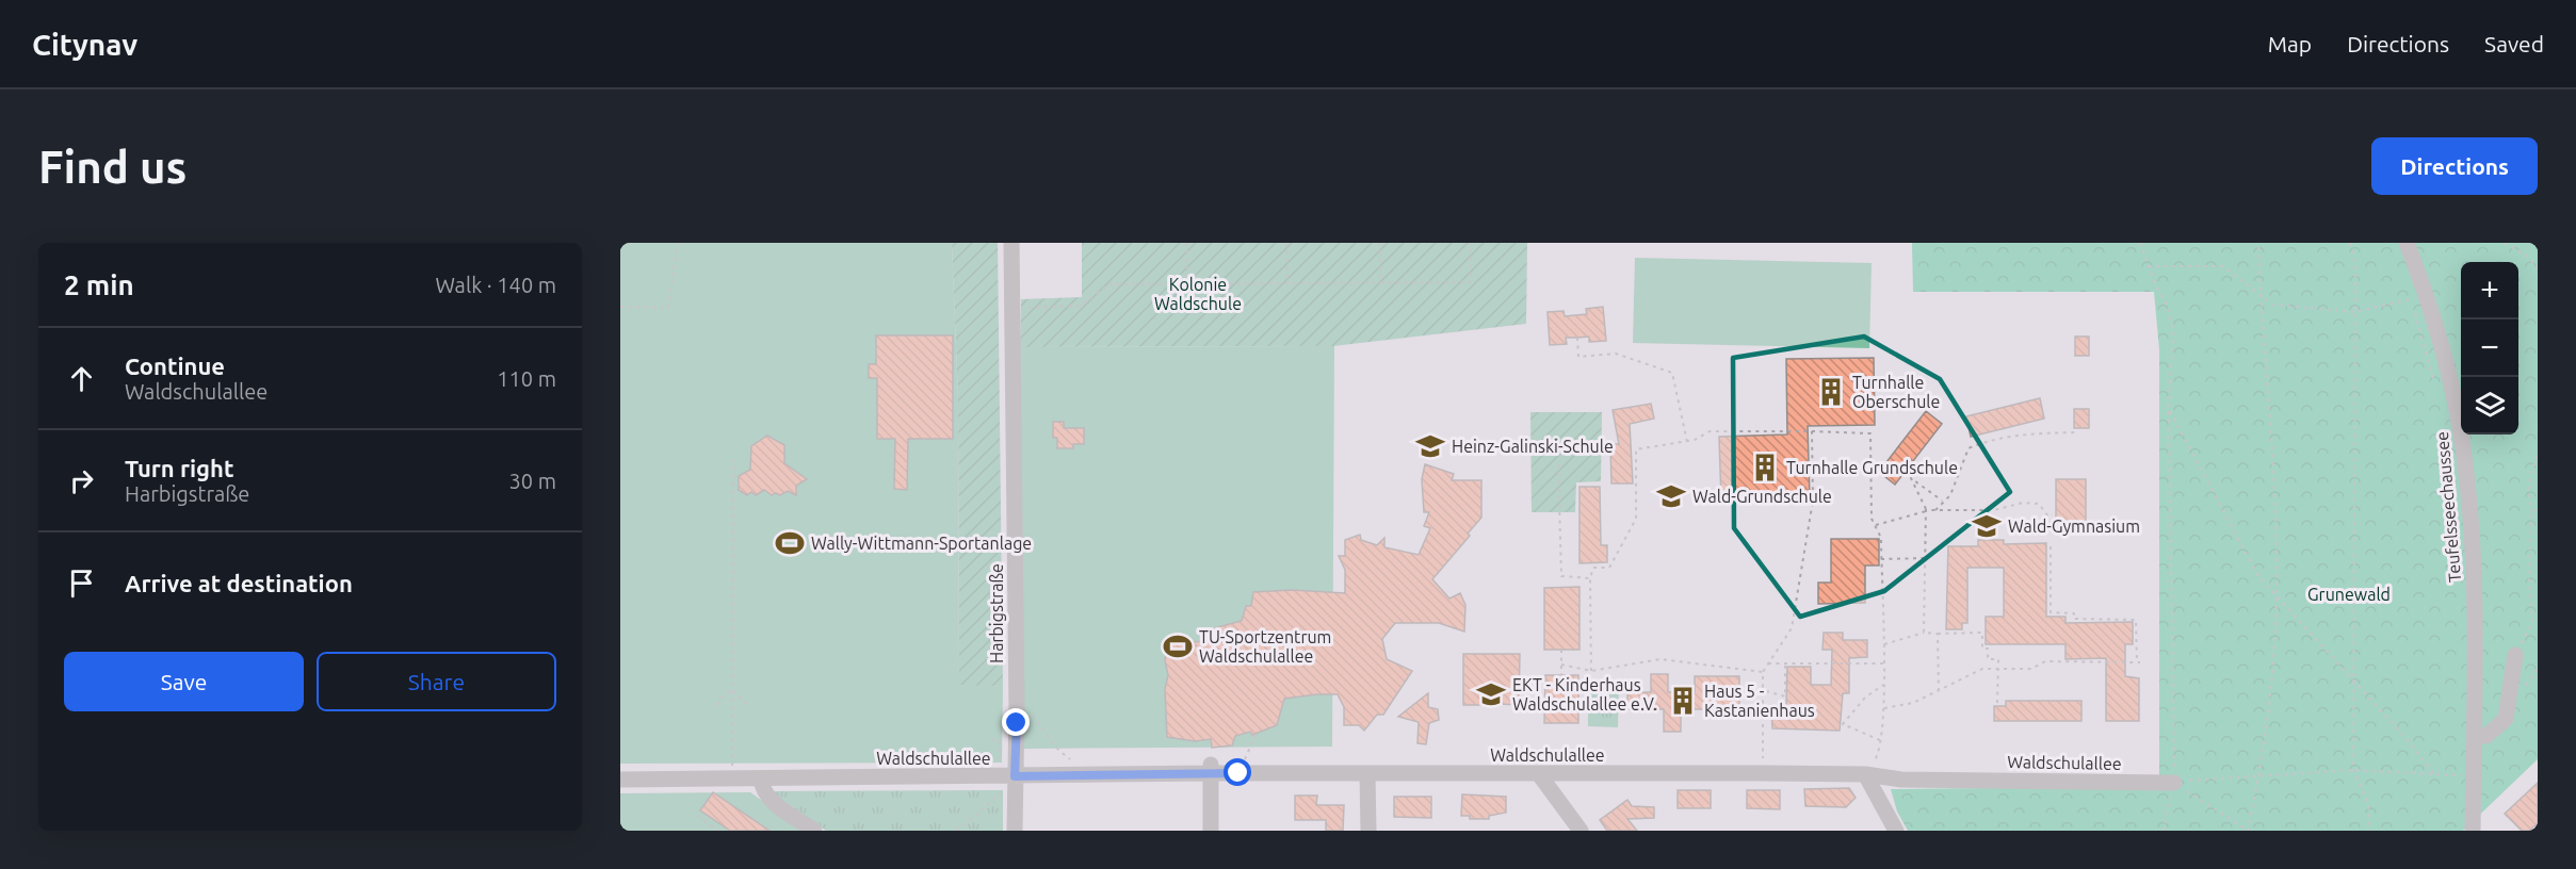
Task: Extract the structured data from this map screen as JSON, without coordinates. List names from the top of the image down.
{
  "streets": {
    "street": ["Teufelsseechaussee", "Harbigstraße", "Waldschulallee"]
  },
  "crossings": [
    ["Harbigstraße", "Waldschulallee"]
  ],
  "parks": ["Kolonie Waldschule", "Grunewald"],
  "places": {
    "building": ["Turnhalle Oberschule", "Turnhalle Grundschule", "Haus 5 - Kastanienhaus"],
    "school or university": [
      "Heinz-Galinski-Schule",
      "Wald-Grundschule",
      "Wald-Gymnasium",
      "EKT - Kinderhaus Waldschulallee e.V."
    ],
    "sports": ["Wally-Wittmann-Sportanlage", "TU-Sportzentrum Waldschulallee"]
  },
  "page": {
    "header": "Citynav",
    "nav": ["Map", "Directions", "Saved"],
    "buttons": [
      "Directions",
      ["Save", "Share"]
    ],
    "title": "Find us",
    "heading": ["2 min", "Walk · 140 m"],
    "map_buttons": ["+", "−"],
    "list": [
      ["Continue", "Waldschulallee", "110 m"],
      ["Turn right", "Harbigstraße", "30 m"],
      "Arrive at destination"
    ]
  }
}
